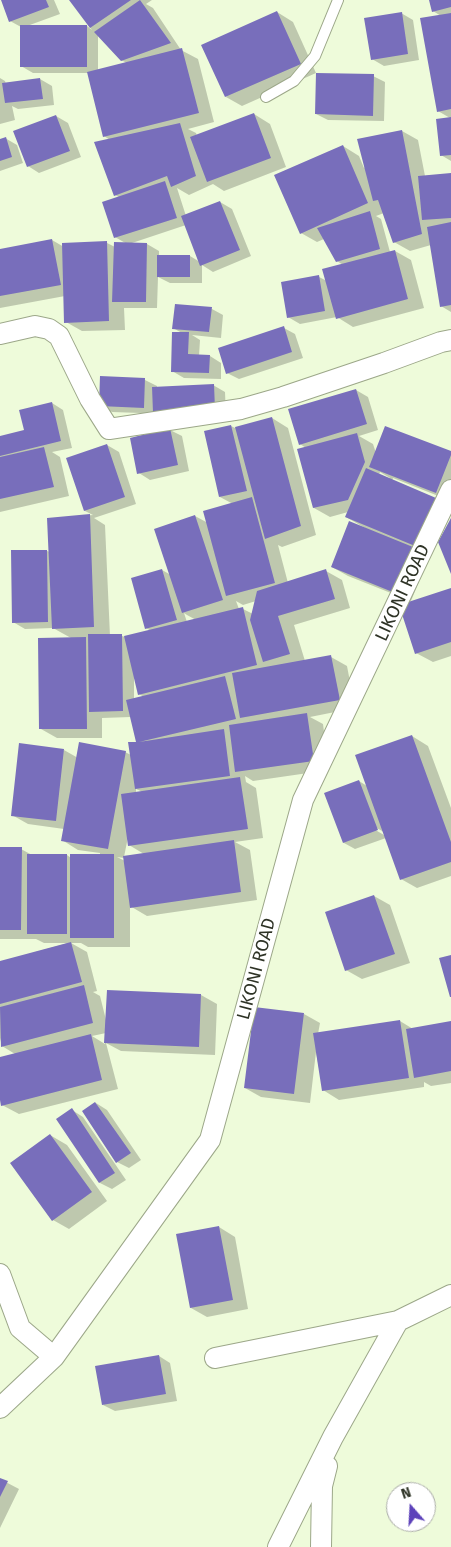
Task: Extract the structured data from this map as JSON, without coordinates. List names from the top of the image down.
{
  "streets": {
    "street": ["LIKONI ROAD"]
  },
  "north": "top"
}
